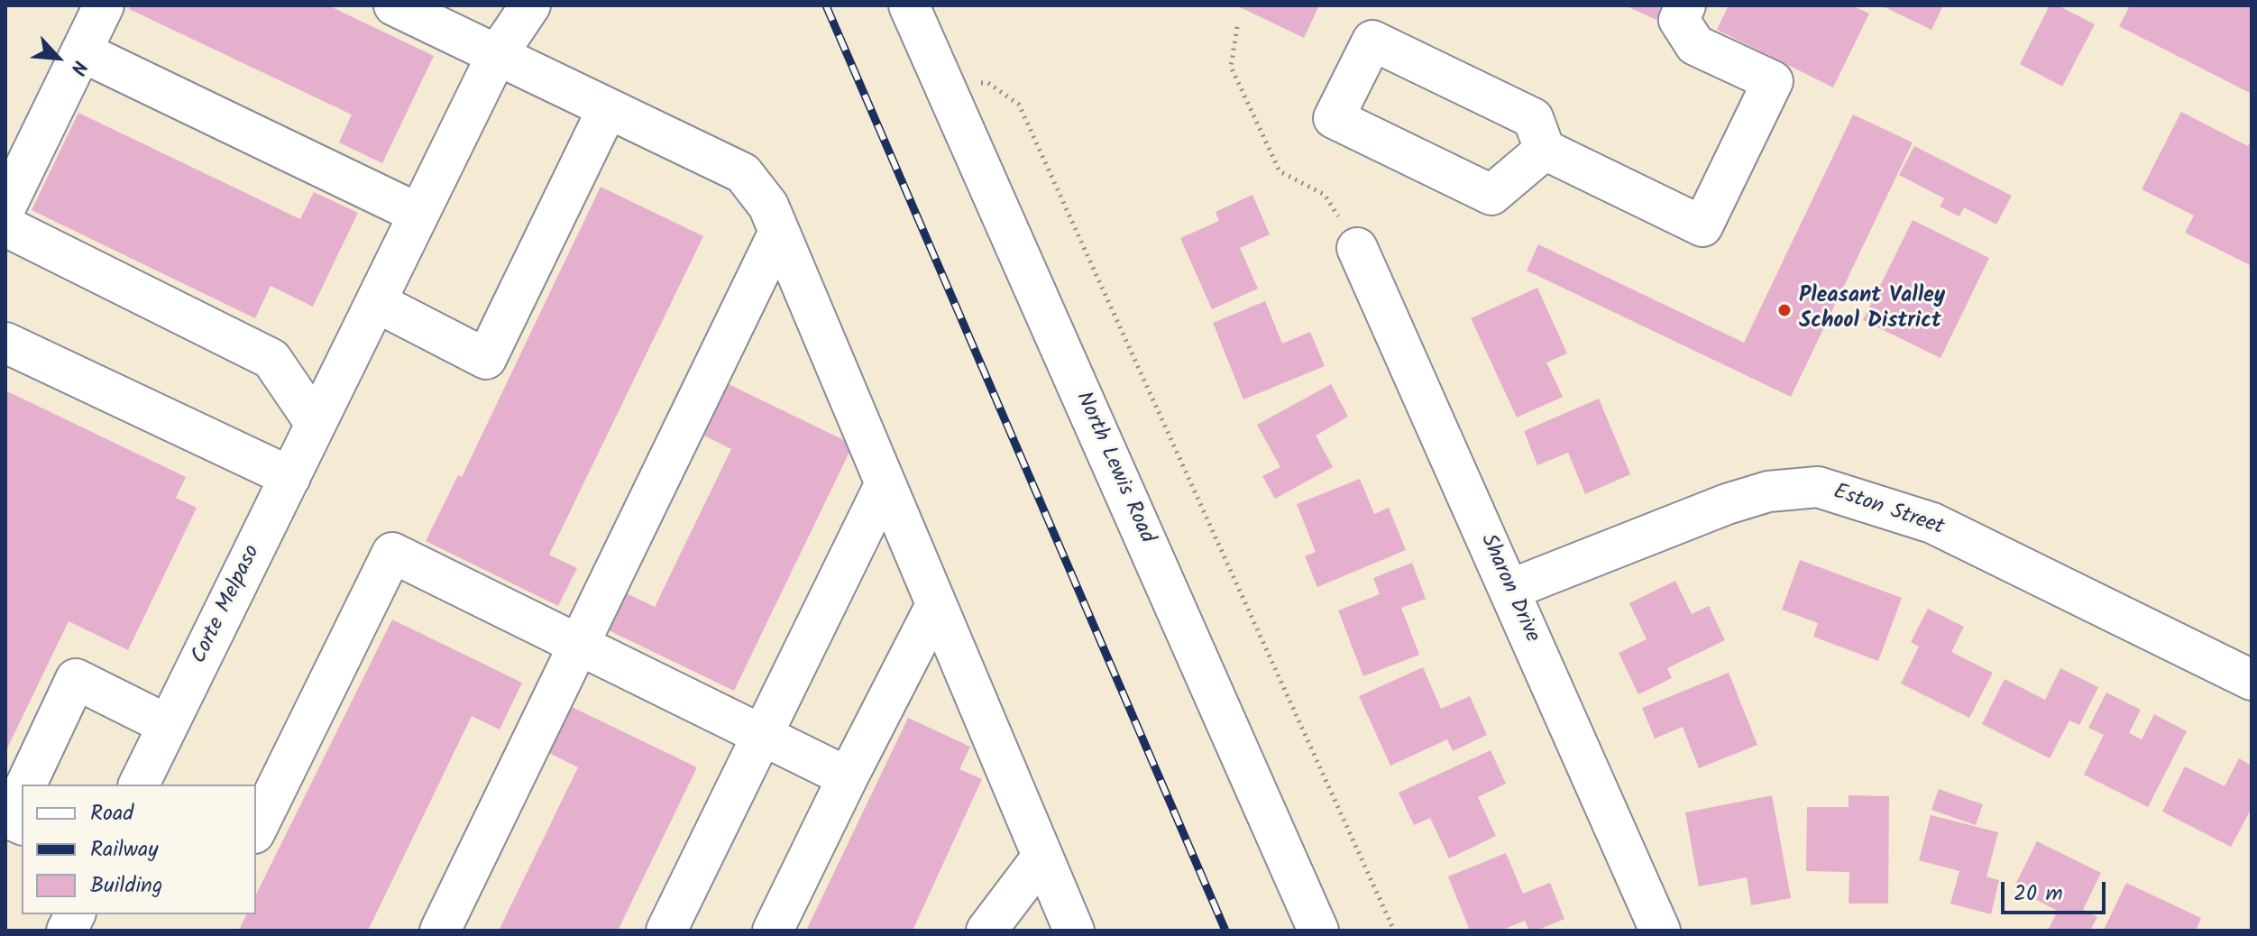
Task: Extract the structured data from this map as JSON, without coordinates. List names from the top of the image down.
{
  "streets": {
    "street": [
      "North Lewis Road",
      "Eston Street",
      "Sharon Drive",
      "Corte Melpaso"
    ]
  },
  "crossings": [
    ["Eston Street", "Sharon Drive"]
  ],
  "places": ["Pleasant Valley School District"],
  "legend": ["Road", "Railway", "Building"],
  "scale_bar": "20 m",
  "north": "bottom right"
}
